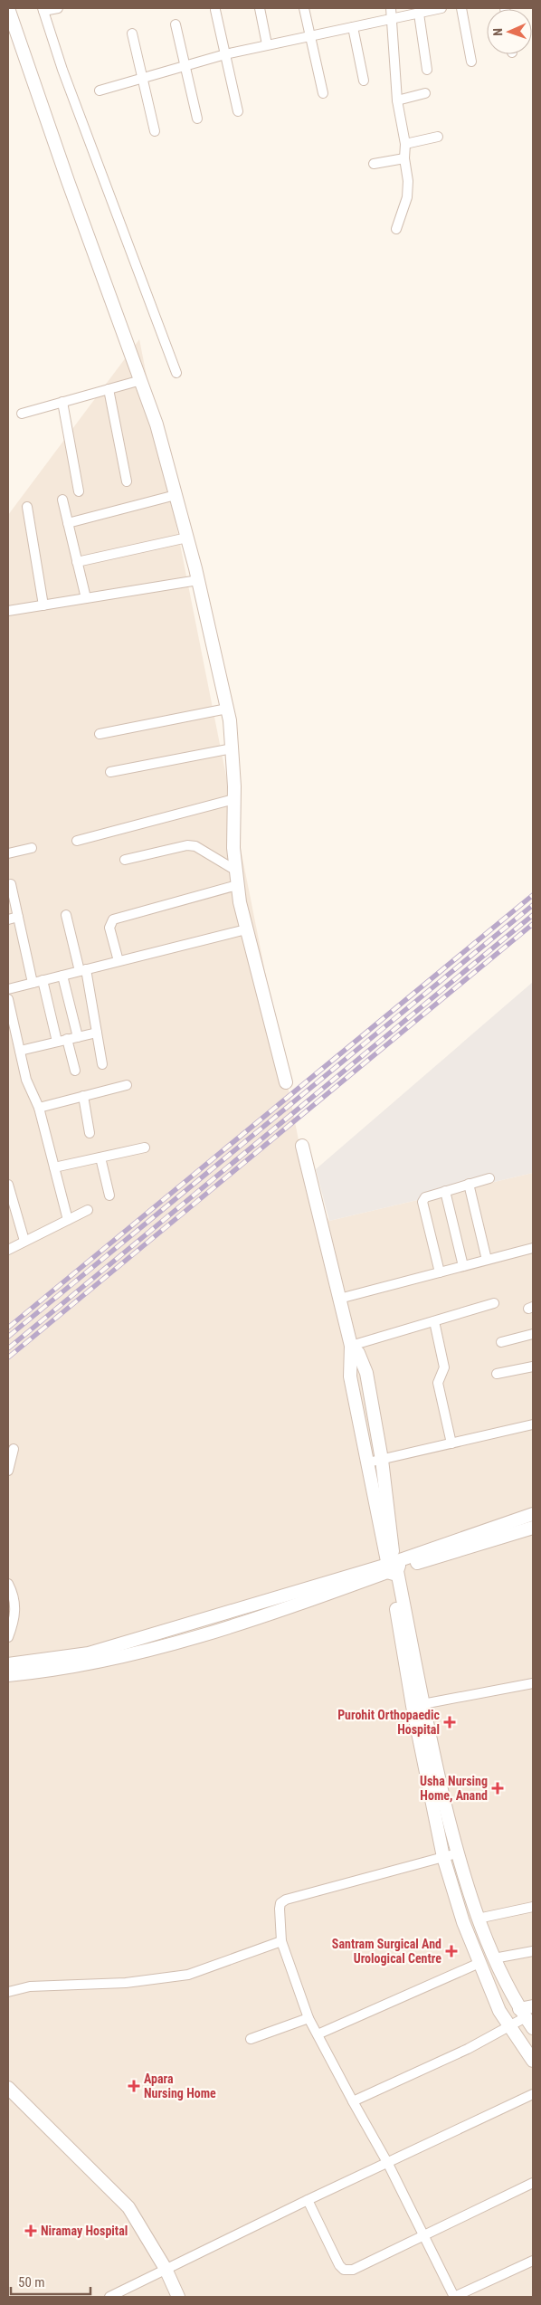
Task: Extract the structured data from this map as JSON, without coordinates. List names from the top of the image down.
{
  "places": {
    "health": [
      "Purohit Orthopaedic Hospital",
      "Usha Nursing Home, Anand",
      "Santram Surgical And Urological Centre",
      "Apara Nursing Home",
      "Niramay Hospital"
    ]
  },
  "scale_bar": "50 m",
  "north": "left"
}
